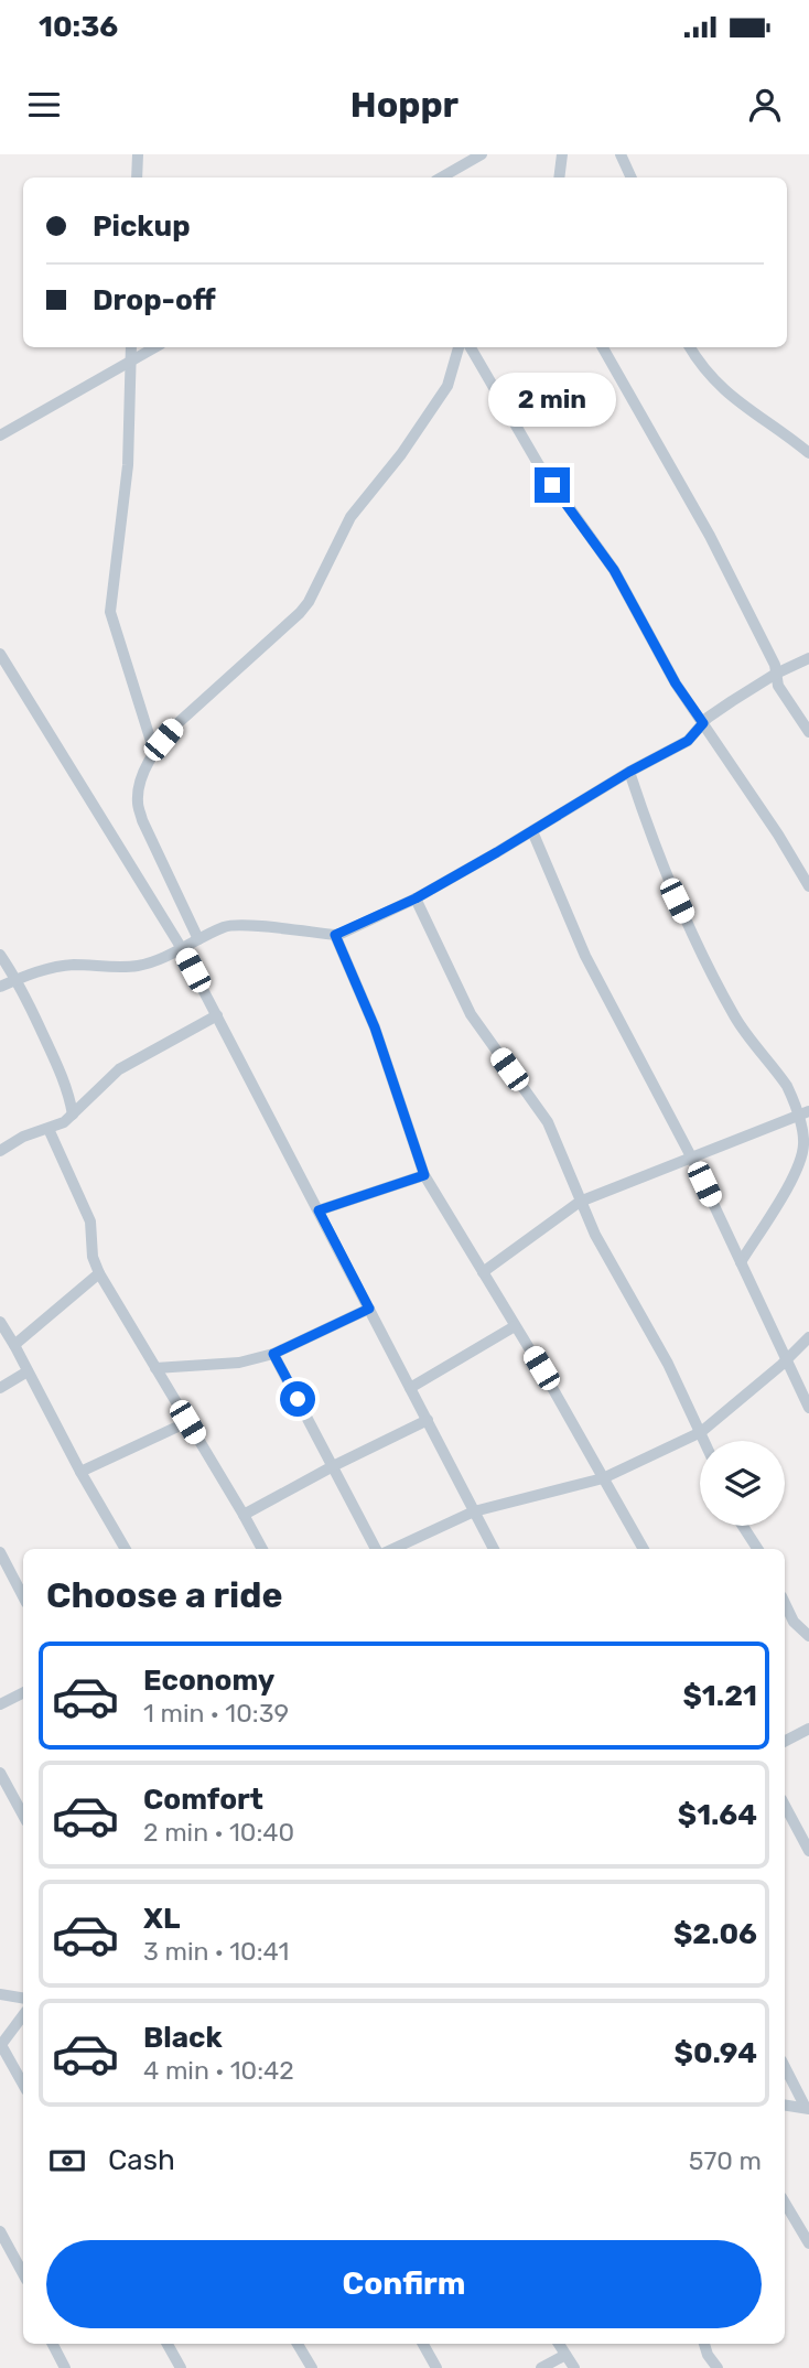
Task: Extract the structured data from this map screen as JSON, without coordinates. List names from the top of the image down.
{
  "page": {
    "status": "10:36",
    "header": "Hoppr",
    "banner": ["Pickup", "Drop-off"],
    "bubble": "2 min",
    "heading": "Choose a ride",
    "list": [
      {
        "name": "Economy",
        "note": "1 min · 10:39",
        "value": "$1.21"
      },
      {
        "name": "Comfort",
        "note": "2 min · 10:40",
        "value": "$1.64"
      },
      {
        "name": "XL",
        "note": "3 min · 10:41",
        "value": "$2.06"
      },
      {
        "name": "Black",
        "note": "4 min · 10:42",
        "value": "$0.94"
      }
    ],
    "pay": ["Cash", "570 m"],
    "buttons": "Confirm"
  }
}
